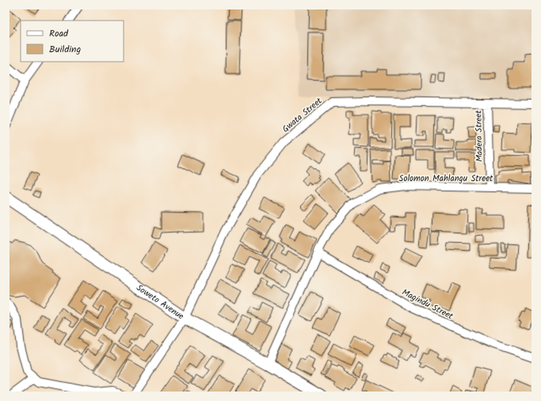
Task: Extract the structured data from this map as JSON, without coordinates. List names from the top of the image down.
{
  "streets": {
    "street": [
      "Gwata Street",
      "Madera Street",
      "Solomon Mahlangu Street",
      "Soweto Avenue",
      "Magindu Street"
    ]
  },
  "crossings": [
    ["Gwata Street", "Madera Street"],
    ["Gwata Street", "Soweto Avenue"],
    ["Madera Street", "Solomon Mahlangu Street"],
    ["Solomon Mahlangu Street", "Soweto Avenue"],
    ["Solomon Mahlangu Street", "Magindu Street"]
  ],
  "legend": ["Road", "Building"]
}
